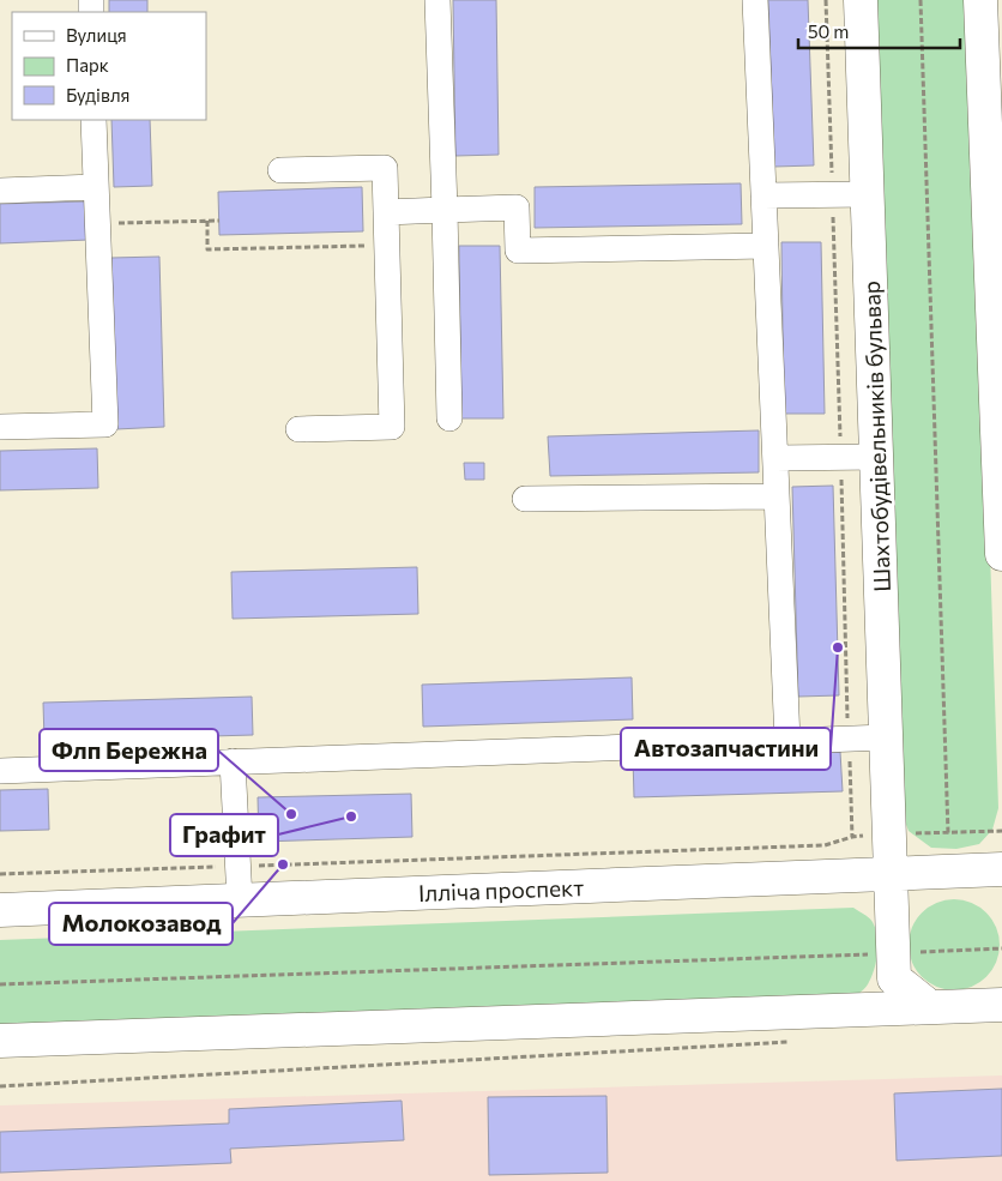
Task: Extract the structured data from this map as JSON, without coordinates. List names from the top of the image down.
{
  "streets": {
    "main road": ["Шахтобудівельників бульвар", "Ілліча проспект"]
  },
  "crossings": [
    ["Шахтобудівельників бульвар", "Ілліча проспект"]
  ],
  "places": [
    "Автозапчастини",
    "Флп Бережна",
    "Графит",
    "Молокозавод"
  ],
  "legend": ["Вулиця", "Парк", "Будівля"],
  "scale_bar": "50 m"
}
